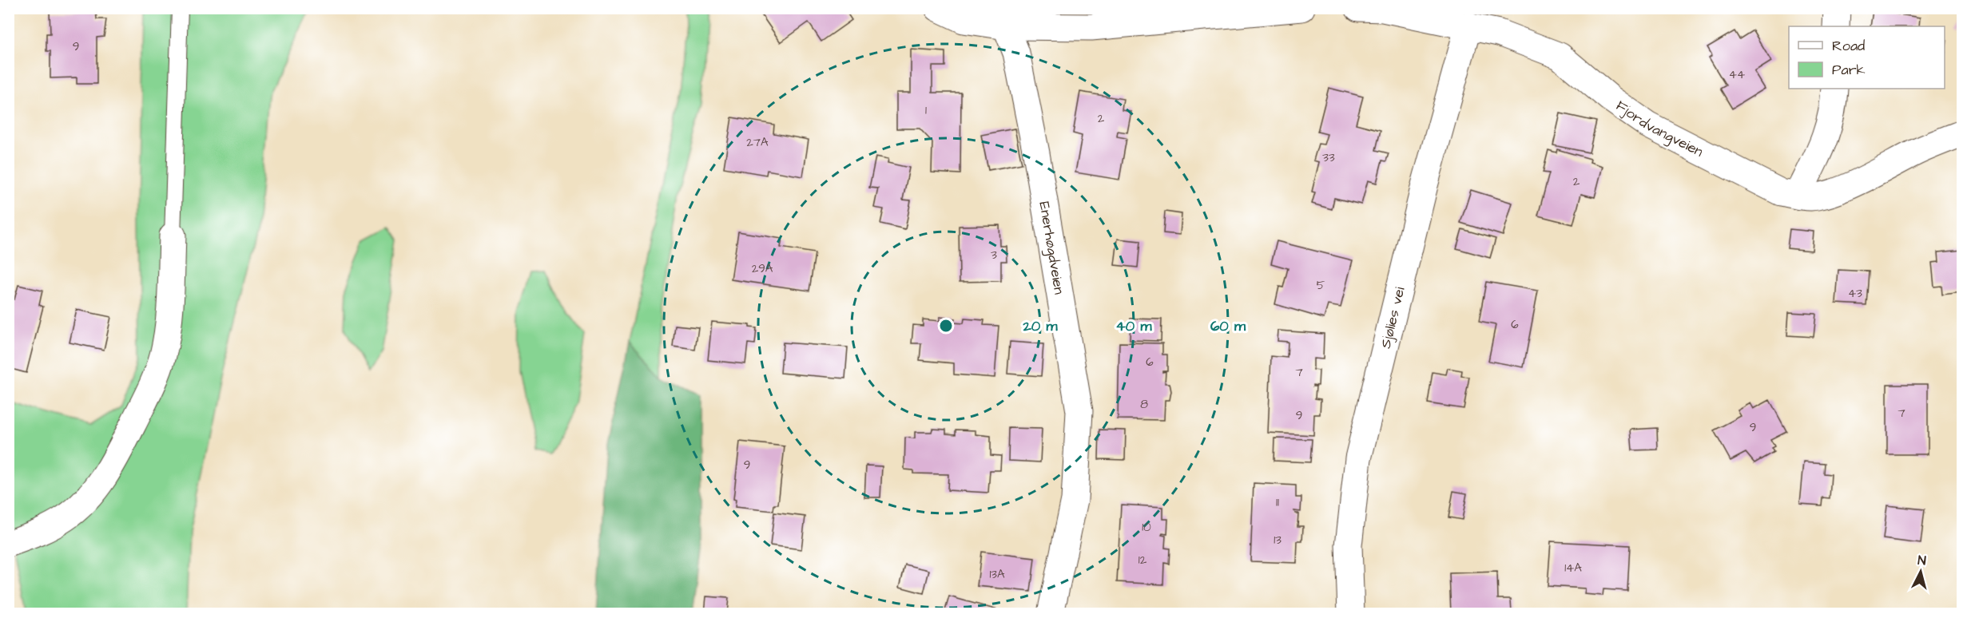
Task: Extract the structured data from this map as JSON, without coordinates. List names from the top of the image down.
{
  "streets": {
    "street": ["Fjordvangveien", "Enerhøgdveien", "Sjølies vei"]
  },
  "crossings": [
    ["Fjordvangveien", "Sjølies vei"]
  ],
  "house_numbers": [
    "9",
    "44",
    "1",
    "2",
    "27A",
    "33",
    "2",
    "3",
    "29A",
    "5",
    "43",
    "6",
    "6",
    "7",
    "8",
    "7",
    "9",
    "9",
    "9",
    "11",
    "10",
    "13",
    "12",
    "14A",
    "13A"
  ],
  "legend": ["Road", "Park"],
  "north": "top",
  "rings": ["20 m", "40 m", "60 m"]
}
